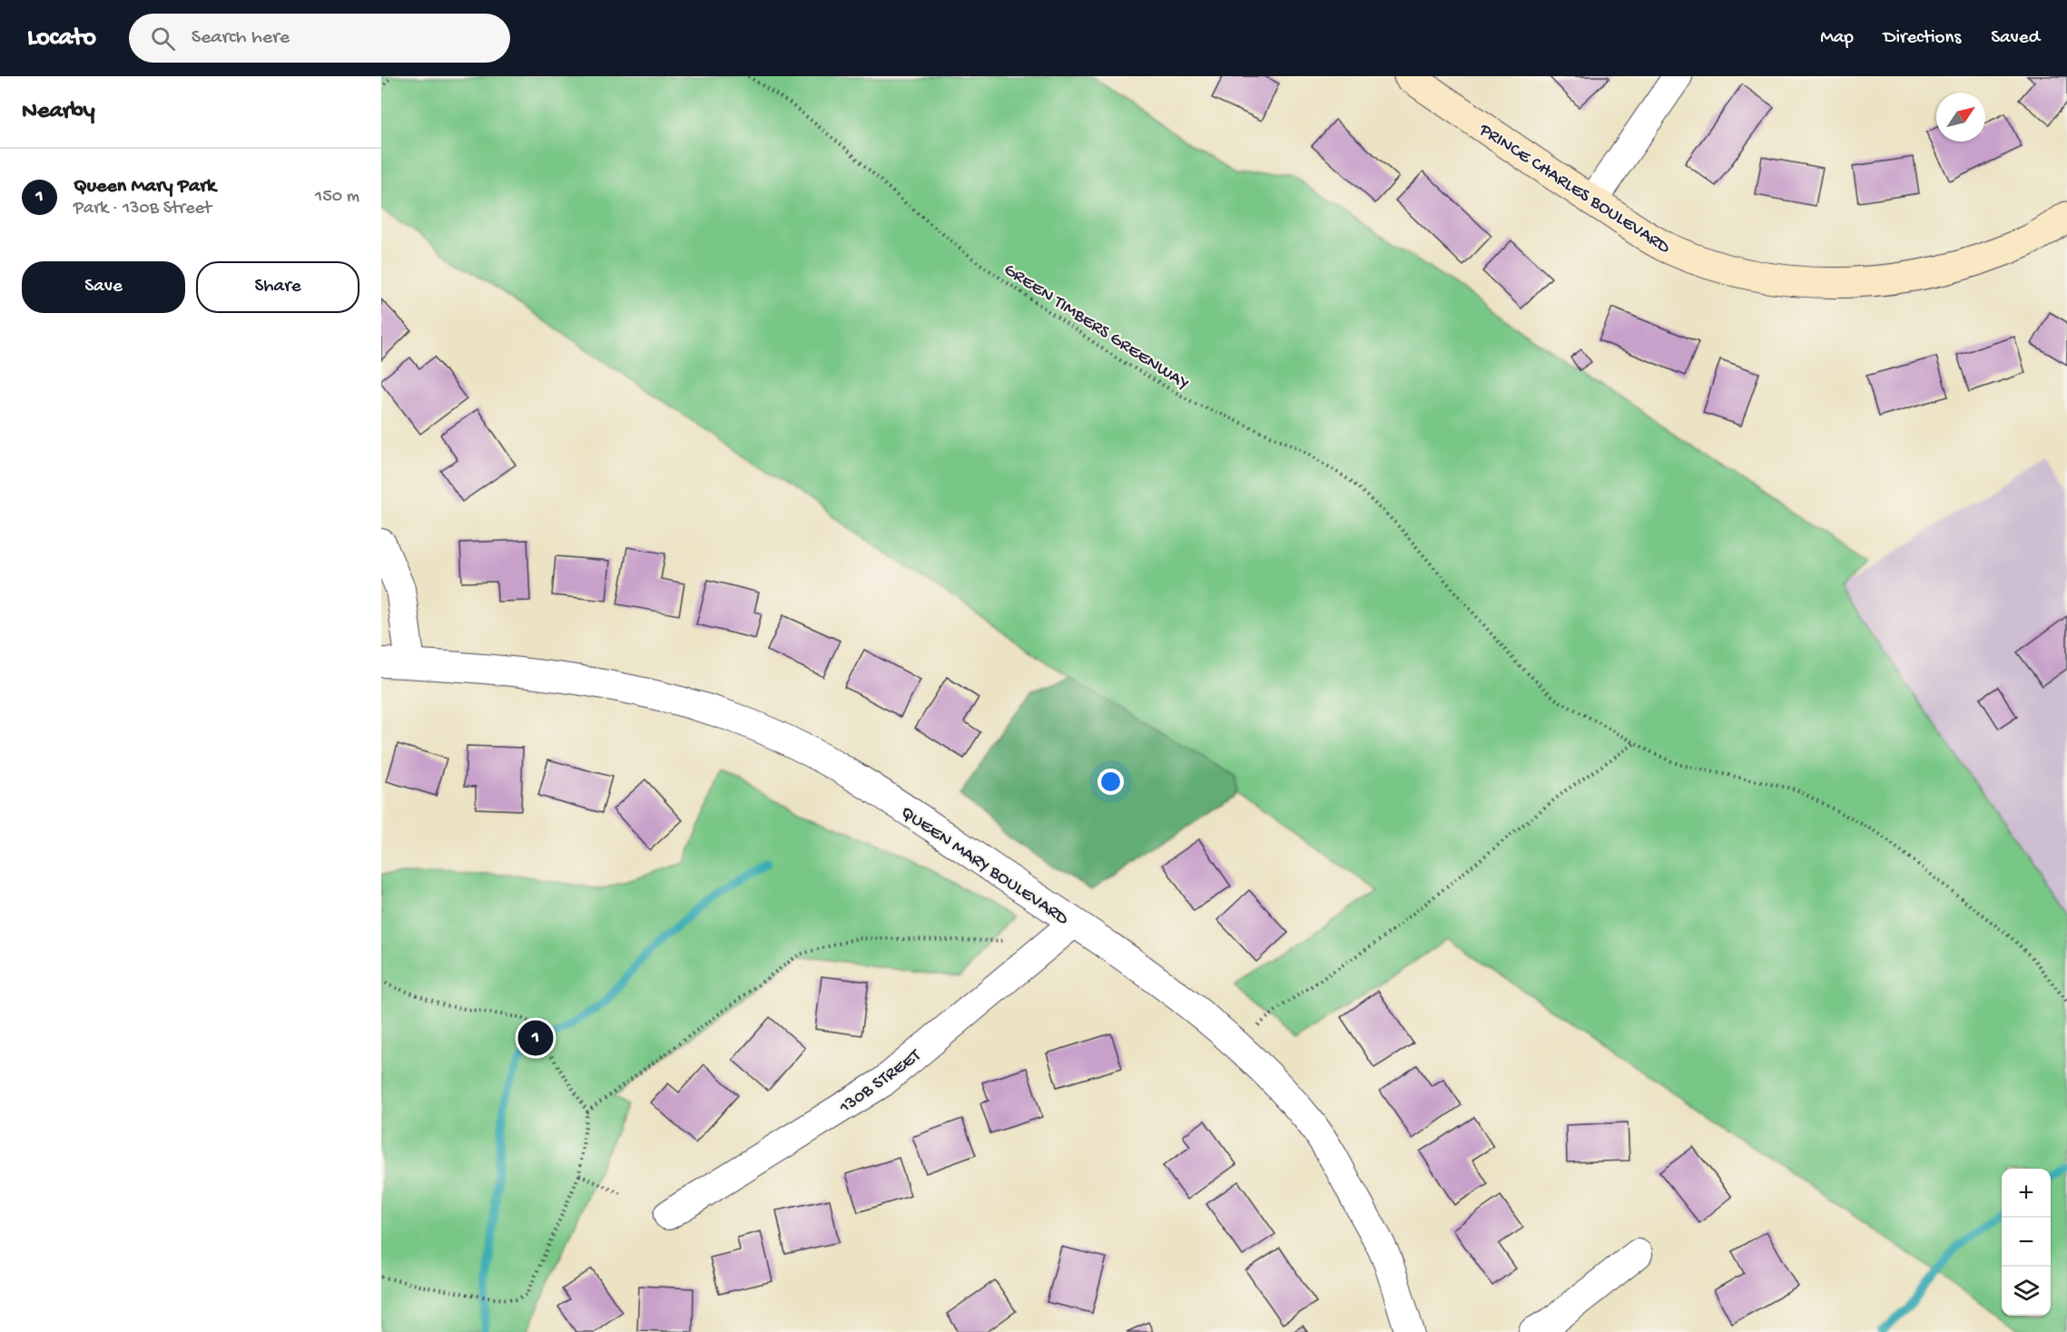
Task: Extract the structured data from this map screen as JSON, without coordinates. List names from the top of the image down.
{
  "streets": {
    "street": ["PRINCE CHARLES BOULEVARD", "QUEEN MARY BOULEVARD", "130B STREET"],
    "path": ["GREEN TIMBERS GREENWAY"]
  },
  "crossings": [
    ["QUEEN MARY BOULEVARD", "130B STREET"]
  ],
  "north": "top right",
  "page": {
    "header": "Locato",
    "search": "Search here",
    "nav": ["Map", "Directions", "Saved"],
    "heading": "Nearby",
    "list": [
      {
        "mark": "1",
        "name": "Queen Mary Park",
        "note": "Park · 130B Street",
        "value": "150 m"
      }
    ],
    "buttons": ["Save", "Share"],
    "pins": "1",
    "map_buttons": ["+", "−"]
  }
}
